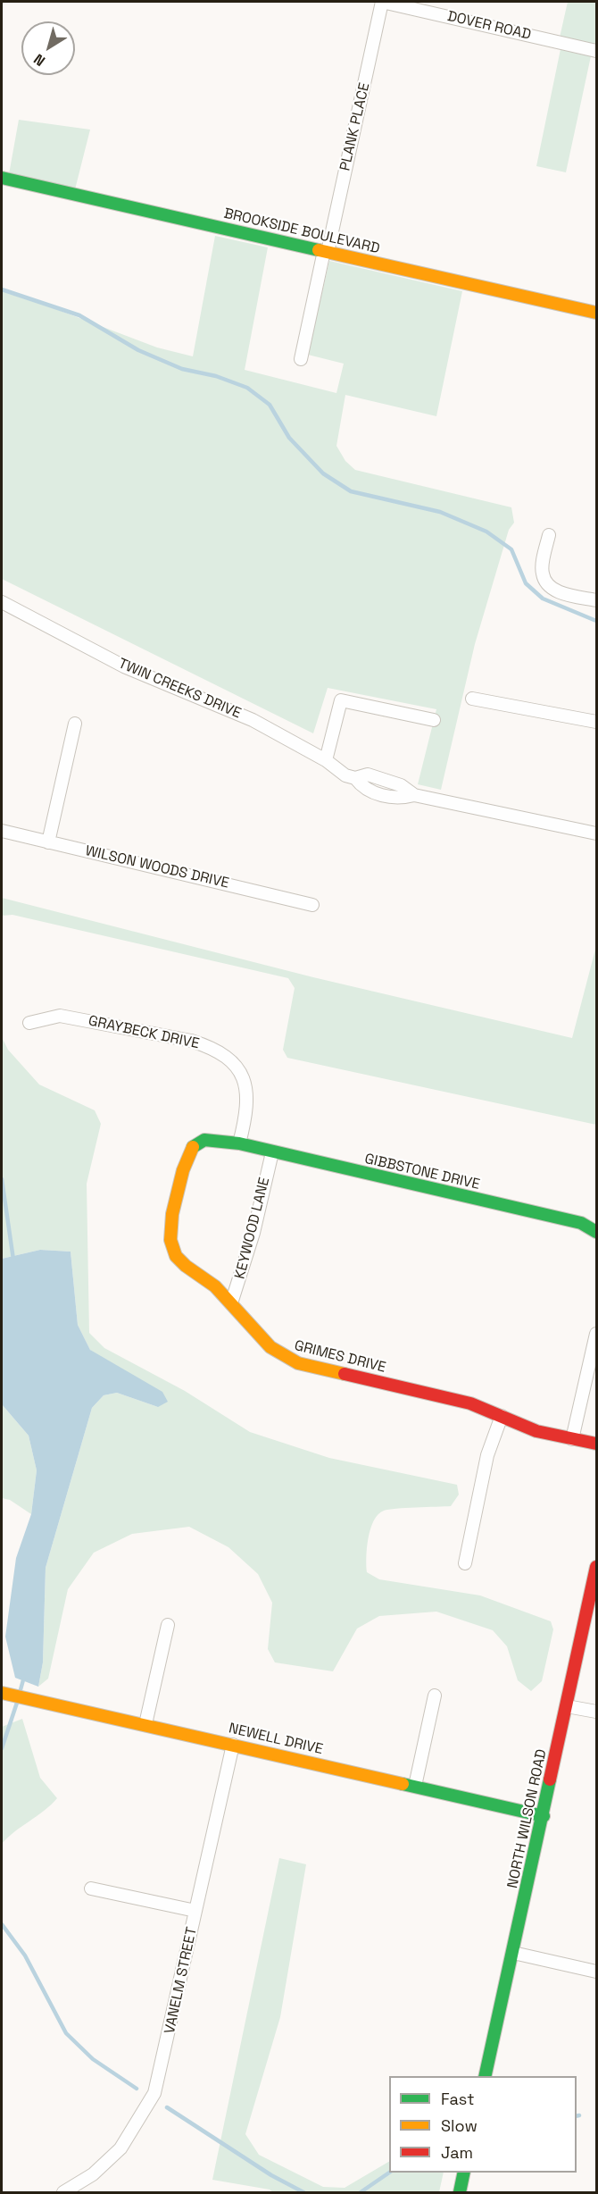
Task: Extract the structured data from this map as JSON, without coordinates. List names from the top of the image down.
{
  "streets": {
    "street": [
      "DOVER ROAD",
      "PLANK PLACE",
      "BROOKSIDE BOULEVARD",
      "TWIN CREEKS DRIVE",
      "WILSON WOODS DRIVE",
      "GRAYBECK DRIVE",
      "GIBBSTONE DRIVE",
      "KEYWOOD LANE",
      "GRIMES DRIVE",
      "NEWELL DRIVE",
      "NORTH WILSON ROAD",
      "VANELM STREET"
    ]
  },
  "crossings": [
    ["DOVER ROAD", "PLANK PLACE"],
    ["PLANK PLACE", "BROOKSIDE BOULEVARD"],
    ["GRAYBECK DRIVE", "GIBBSTONE DRIVE"],
    ["GRAYBECK DRIVE", "GRIMES DRIVE"],
    ["GIBBSTONE DRIVE", "KEYWOOD LANE"],
    ["GIBBSTONE DRIVE", "GRIMES DRIVE"],
    ["KEYWOOD LANE", "GRIMES DRIVE"],
    ["NEWELL DRIVE", "NORTH WILSON ROAD"],
    ["NEWELL DRIVE", "VANELM STREET"]
  ],
  "legend": ["Fast", "Slow", "Jam"],
  "north": "bottom left"
}
